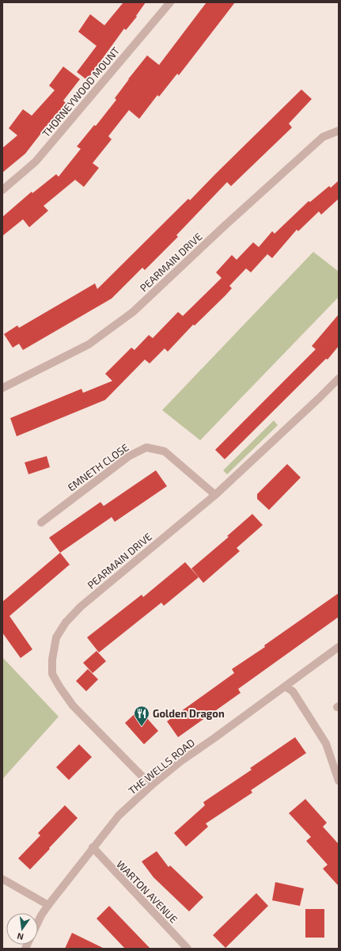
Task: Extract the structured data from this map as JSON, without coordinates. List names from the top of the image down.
{
  "streets": {
    "street": [
      "THORNEYWOOD MOUNT",
      "PEARMAIN DRIVE",
      "EMNETH CLOSE",
      "THE WELLS ROAD",
      "WARTON AVENUE"
    ]
  },
  "crossings": [
    ["PEARMAIN DRIVE", "EMNETH CLOSE"],
    ["PEARMAIN DRIVE", "THE WELLS ROAD"],
    ["THE WELLS ROAD", "WARTON AVENUE"]
  ],
  "places": {
    "restaurant": ["Golden Dragon"]
  },
  "north": "bottom"
}
